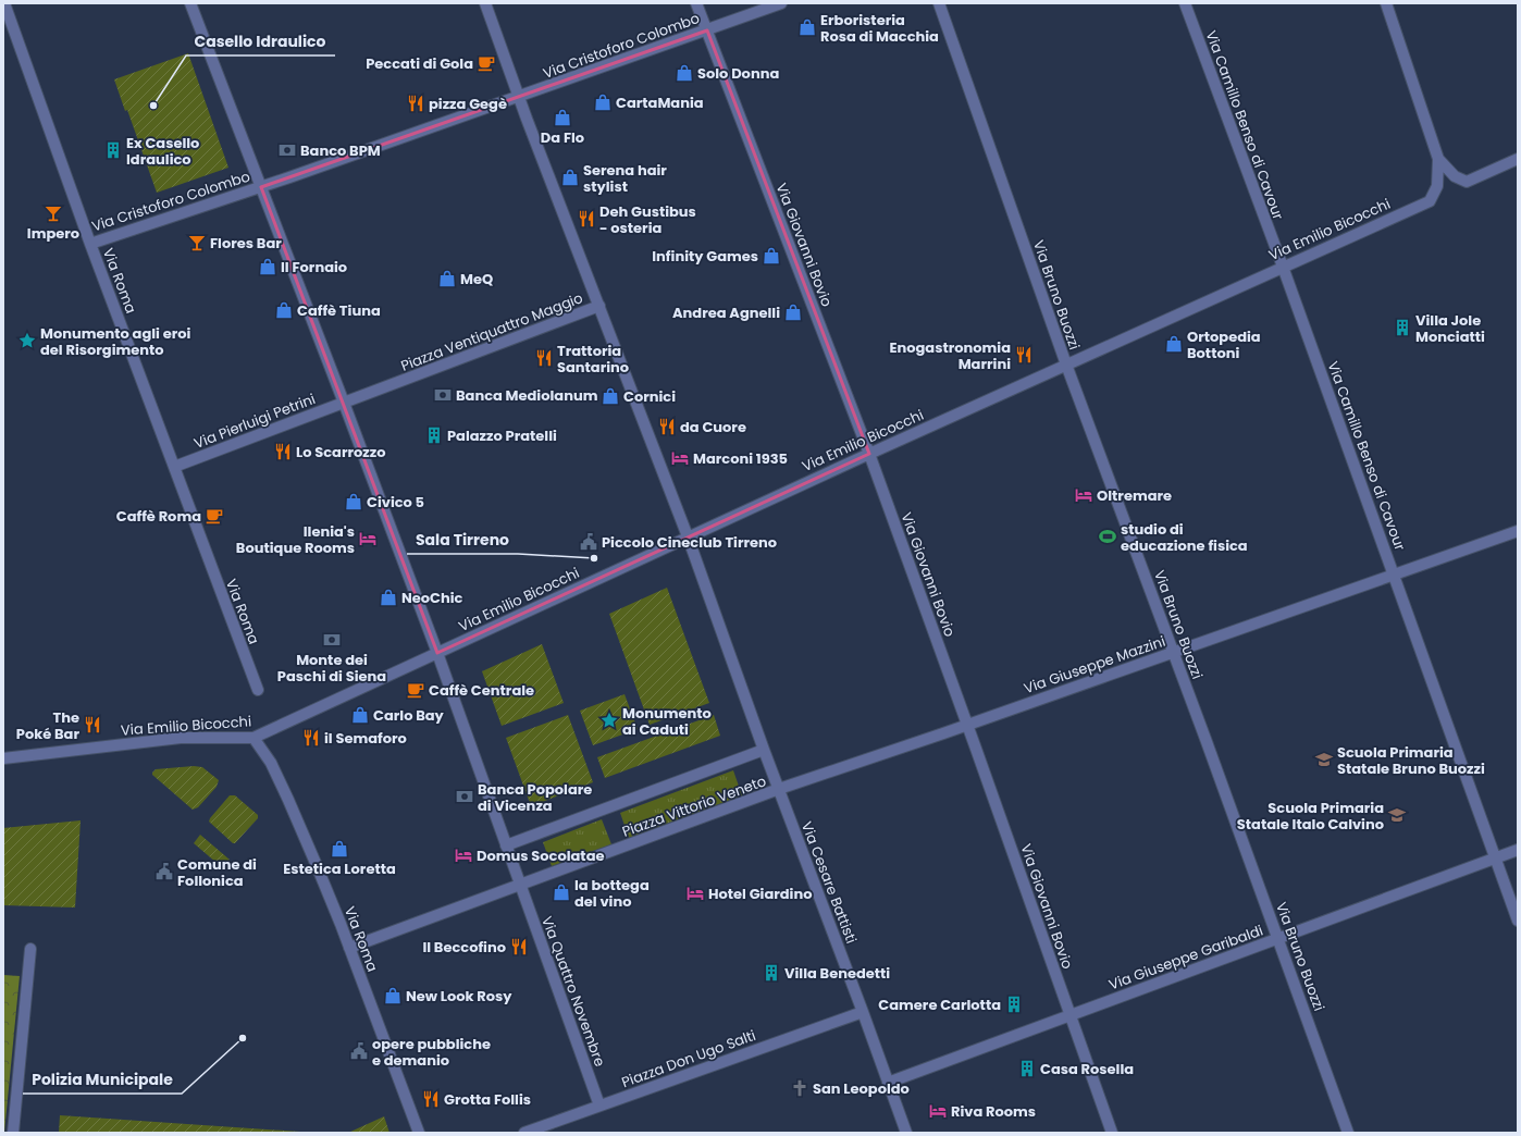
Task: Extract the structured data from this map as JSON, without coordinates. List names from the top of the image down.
{
  "streets": {
    "street": [
      "Via Cristoforo Colombo",
      "Via Camillo Benso di Cavour",
      "Via Emilio Bicocchi",
      "Via Giovanni Bovio",
      "Via Roma",
      "Via Bruno Buozzi",
      "Piazza Ventiquattro Maggio",
      "Via Pierluigi Petrini",
      "Via Giuseppe Mazzini",
      "Piazza Vittorio Veneto",
      "Via Cesare Battisti",
      "Via Giuseppe Garibaldi",
      "Via Quattro Novembre",
      "Piazza Don Ugo Salti"
    ]
  },
  "crossings": [
    ["Via Cristoforo Colombo", "Via Giovanni Bovio"],
    ["Via Cristoforo Colombo", "Via Roma"],
    ["Via Cristoforo Colombo", "Piazza Ventiquattro Maggio"],
    ["Via Camillo Benso di Cavour", "Via Emilio Bicocchi"],
    ["Via Camillo Benso di Cavour", "Via Giuseppe Mazzini"],
    ["Via Camillo Benso di Cavour", "Via Giuseppe Garibaldi"],
    ["Via Emilio Bicocchi", "Via Giovanni Bovio"],
    ["Via Emilio Bicocchi", "Via Roma"],
    ["Via Emilio Bicocchi", "Via Bruno Buozzi"],
    ["Via Emilio Bicocchi", "Piazza Vittorio Veneto"],
    ["Via Giovanni Bovio", "Via Giuseppe Mazzini"],
    ["Via Giovanni Bovio", "Via Giuseppe Garibaldi"],
    ["Via Roma", "Via Pierluigi Petrini"],
    ["Via Roma", "Piazza Vittorio Veneto"],
    ["Via Bruno Buozzi", "Via Giuseppe Mazzini"],
    ["Via Bruno Buozzi", "Via Giuseppe Garibaldi"],
    ["Piazza Ventiquattro Maggio", "Via Pierluigi Petrini"],
    ["Piazza Ventiquattro Maggio", "Piazza Vittorio Veneto"],
    ["Via Giuseppe Mazzini", "Piazza Vittorio Veneto"],
    ["Via Giuseppe Mazzini", "Via Cesare Battisti"],
    ["Piazza Vittorio Veneto", "Via Cesare Battisti"],
    ["Piazza Vittorio Veneto", "Via Quattro Novembre"],
    ["Via Cesare Battisti", "Via Giuseppe Garibaldi"],
    ["Via Cesare Battisti", "Piazza Don Ugo Salti"],
    ["Via Quattro Novembre", "Piazza Don Ugo Salti"]
  ],
  "places": {
    "shop": [
      "Erboristeria Rosa di Macchia",
      "Solo Donna",
      "CartaMania",
      "Da Flo",
      "Serena hair stylist",
      "Infinity Games",
      "Il Fornaio",
      "MeQ",
      "Caffè Tiuna",
      "Andrea Agnelli",
      "Ortopedia Bottoni",
      "Cornici",
      "Civico 5",
      "NeoChic",
      "Carlo Bay",
      "Estetica Loretta",
      "la bottega del vino",
      "New Look Rosy"
    ],
    "cafe": ["Peccati di Gola", "Caffè Roma", "Caffè Centrale"],
    "restaurant": [
      "pizza Gegè",
      "Deh Gustibus - osteria",
      "Enogastronomia Marrini",
      "Trattoria Santarino",
      "da Cuore",
      "Lo Scarrozzo",
      "The Poké Bar",
      "il Semaforo",
      "Il Beccofino",
      "Grotta Follis"
    ],
    "other": ["Casello Idraulico", "Sala Tirreno", "Polizia Municipale"],
    "building": [
      "Ex Casello Idraulico",
      "Villa Jole Monciatti",
      "Palazzo Pratelli",
      "Villa Benedetti",
      "Camere Carlotta",
      "Casa Rosella"
    ],
    "bank": [
      "Banco BPM",
      "Banca Mediolanum",
      "Monte dei Paschi di Siena",
      "Banca Popolare di Vicenza"
    ],
    "bar": ["Impero", "Flores Bar"],
    "place": ["Monumento agli eroi del Risorgimento", "Monumento ai Caduti"],
    "hotel": [
      "Marconi 1935",
      "Oltremare",
      "Ilenia's Boutique Rooms",
      "Domus Socolatae",
      "Hotel Giardino",
      "Riva Rooms"
    ],
    "sports": ["studio di educazione fisica"],
    "public building": ["Piccolo Cineclub Tirreno", "Comune di Follonica", "opere pubbliche e demanio"],
    "school or university": ["Scuola Primaria Statale Bruno Buozzi", "Scuola Primaria Statale Italo Calvino"],
    "church": ["San Leopoldo"]
  }
}
